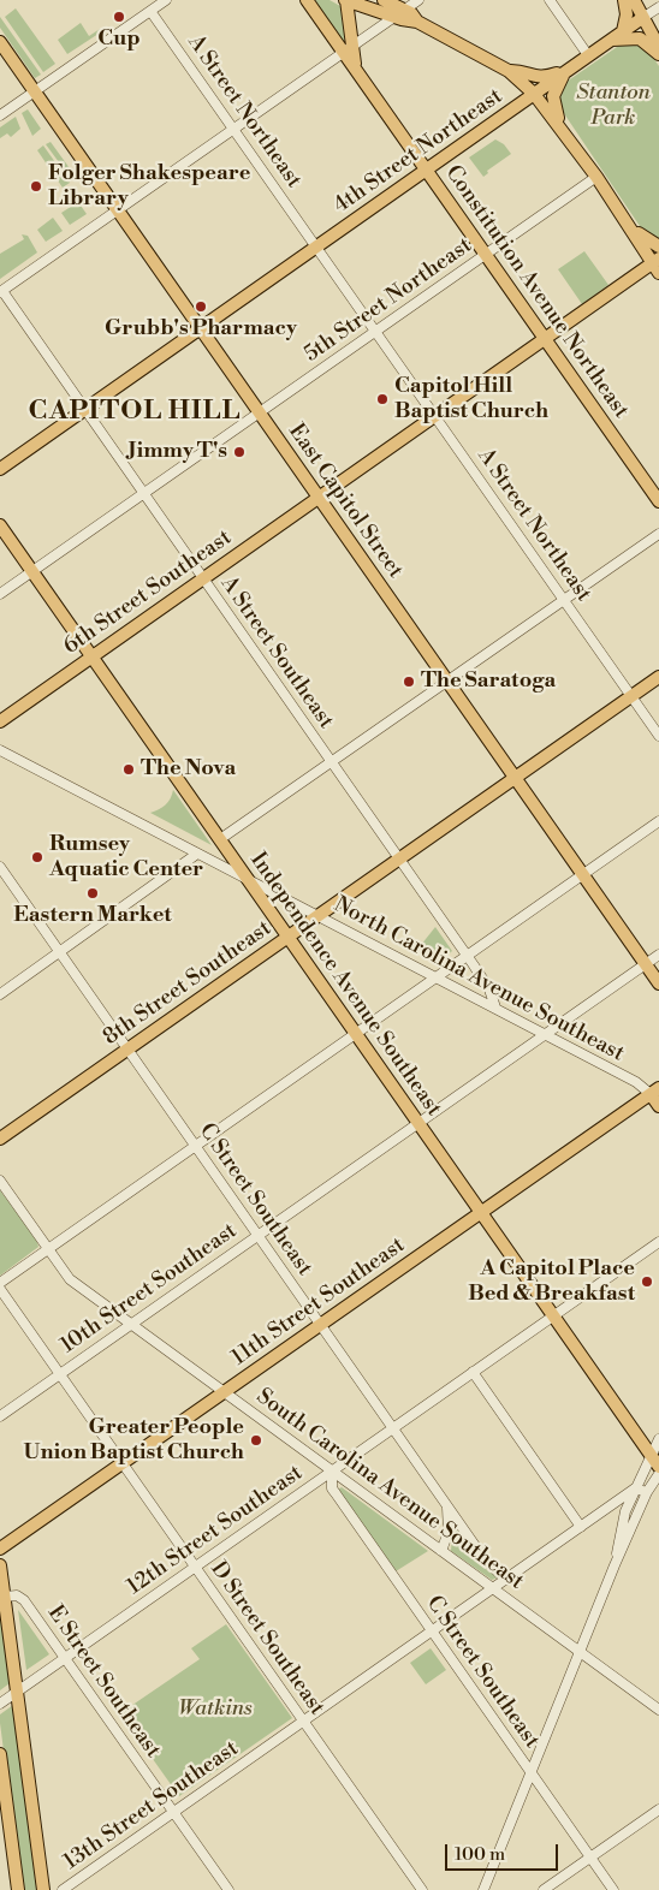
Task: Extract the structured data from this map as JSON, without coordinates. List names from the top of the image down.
{
  "streets": {
    "main road": [
      "4th Street Northeast",
      "Constitution Avenue Northeast",
      "East Capitol Street",
      "6th Street Southeast",
      "8th Street Southeast",
      "Independence Avenue Southeast",
      "11th Street Southeast"
    ],
    "street": [
      "A Street Northeast",
      "5th Street Northeast",
      "A Street Southeast",
      "North Carolina Avenue Southeast",
      "C Street Southeast",
      "10th Street Southeast",
      "South Carolina Avenue Southeast",
      "12th Street Southeast",
      "D Street Southeast",
      "E Street Southeast",
      "13th Street Southeast"
    ]
  },
  "crossings": [
    ["A Street Northeast", "4th Street Northeast"],
    ["A Street Northeast", "5th Street Northeast"],
    ["A Street Northeast", "6th Street Southeast"],
    ["A Street Northeast", "8th Street Southeast"],
    ["4th Street Northeast", "Constitution Avenue Northeast"],
    ["4th Street Northeast", "East Capitol Street"],
    ["4th Street Northeast", "A Street Southeast"],
    ["Constitution Avenue Northeast", "5th Street Northeast"],
    ["Constitution Avenue Northeast", "6th Street Southeast"],
    ["5th Street Northeast", "East Capitol Street"],
    ["5th Street Northeast", "A Street Southeast"],
    ["5th Street Northeast", "Independence Avenue Southeast"],
    ["East Capitol Street", "6th Street Southeast"],
    ["East Capitol Street", "8th Street Southeast"],
    ["East Capitol Street", "10th Street Southeast"],
    ["6th Street Southeast", "A Street Southeast"],
    ["6th Street Southeast", "Independence Avenue Southeast"],
    ["A Street Southeast", "North Carolina Avenue Southeast"],
    ["A Street Southeast", "8th Street Southeast"],
    ["North Carolina Avenue Southeast", "8th Street Southeast"],
    ["North Carolina Avenue Southeast", "Independence Avenue Southeast"],
    ["North Carolina Avenue Southeast", "10th Street Southeast"],
    ["North Carolina Avenue Southeast", "11th Street Southeast"],
    ["8th Street Southeast", "Independence Avenue Southeast"],
    ["8th Street Southeast", "C Street Southeast"],
    ["Independence Avenue Southeast", "10th Street Southeast"],
    ["Independence Avenue Southeast", "11th Street Southeast"],
    ["Independence Avenue Southeast", "12th Street Southeast"],
    ["C Street Southeast", "10th Street Southeast"],
    ["C Street Southeast", "11th Street Southeast"],
    ["C Street Southeast", "South Carolina Avenue Southeast"],
    ["C Street Southeast", "12th Street Southeast"],
    ["C Street Southeast", "13th Street Southeast"],
    ["10th Street Southeast", "South Carolina Avenue Southeast"],
    ["10th Street Southeast", "D Street Southeast"],
    ["11th Street Southeast", "South Carolina Avenue Southeast"],
    ["11th Street Southeast", "D Street Southeast"],
    ["South Carolina Avenue Southeast", "12th Street Southeast"],
    ["South Carolina Avenue Southeast", "13th Street Southeast"],
    ["12th Street Southeast", "D Street Southeast"],
    ["12th Street Southeast", "E Street Southeast"],
    ["D Street Southeast", "13th Street Southeast"],
    ["E Street Southeast", "13th Street Southeast"]
  ],
  "districts": ["CAPITOL HILL"],
  "parks": ["Stanton Park", "Watkins"],
  "places": [
    "Cup",
    "Folger Shakespeare Library",
    "Grubb's Pharmacy",
    "Capitol Hill Baptist Church",
    "Jimmy T's",
    "The Saratoga",
    "The Nova",
    "Rumsey Aquatic Center",
    "Eastern Market",
    "A Capitol Place Bed & Breakfast",
    "Greater People Union Baptist Church"
  ],
  "scale_bar": "100 m"
}
